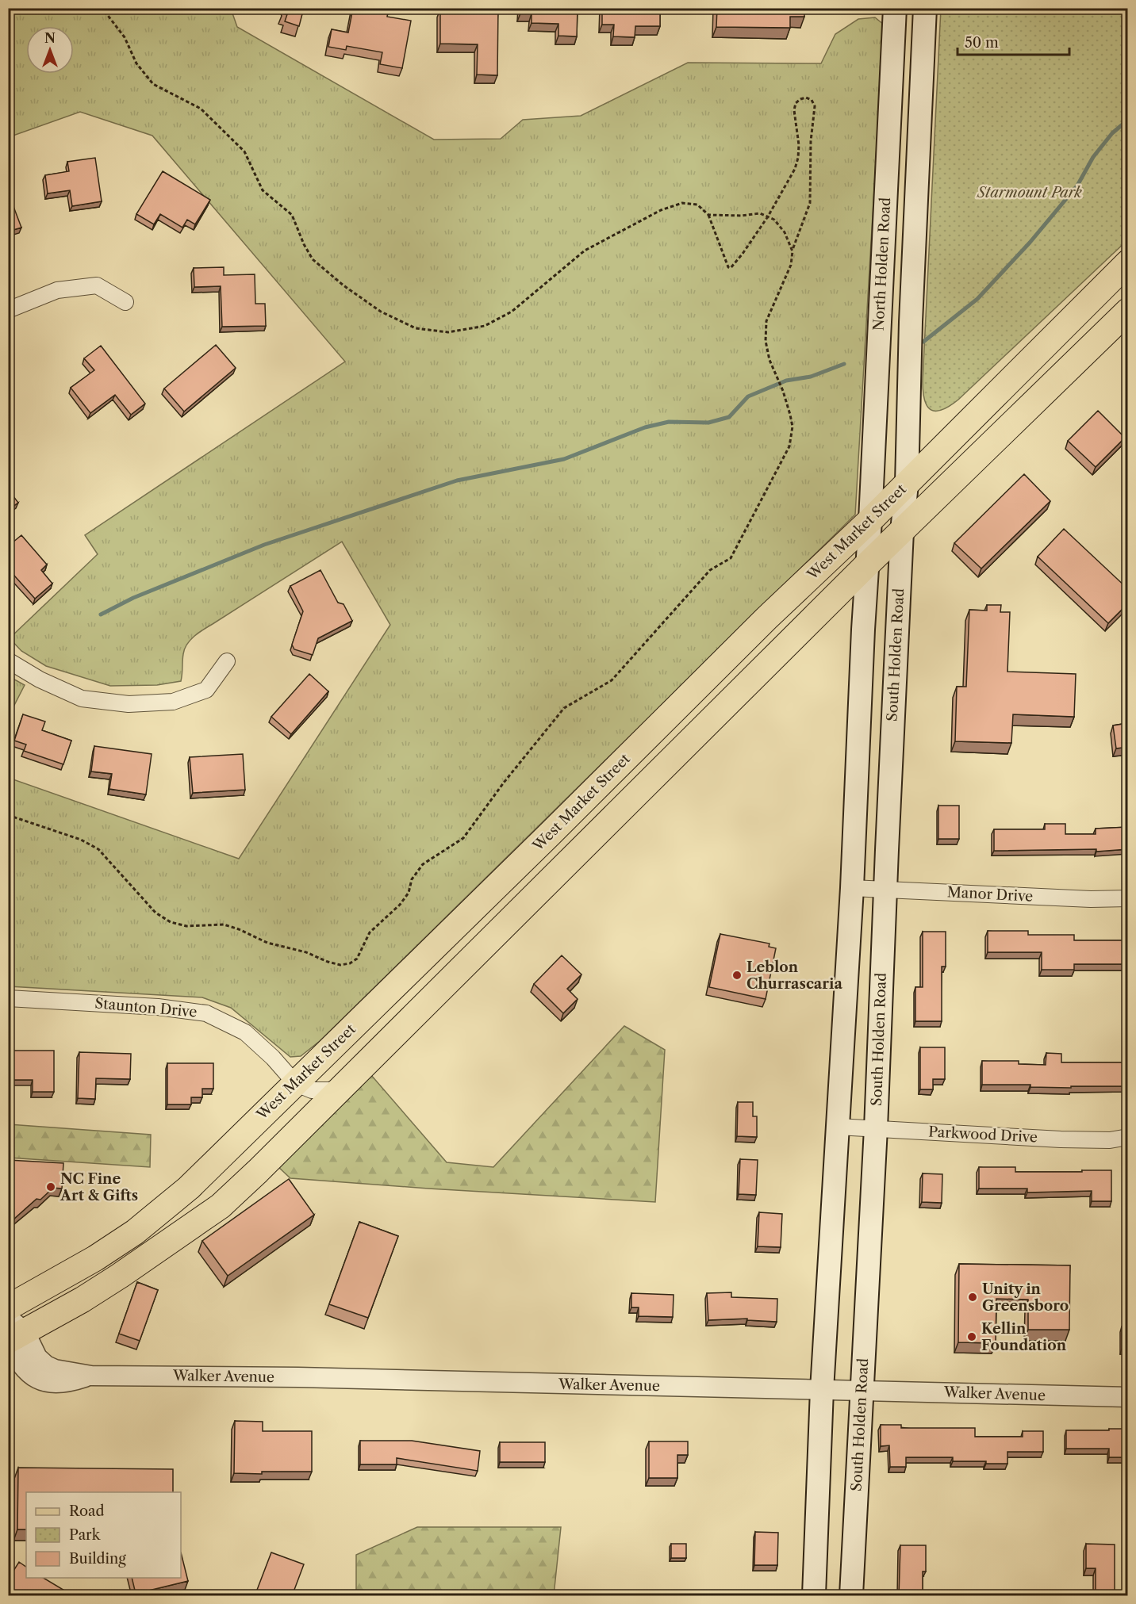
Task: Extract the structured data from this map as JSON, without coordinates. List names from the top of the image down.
{
  "streets": {
    "main road": ["North Holden Road", "West Market Street", "South Holden Road"],
    "street": [
      "Manor Drive",
      "Staunton Drive",
      "Parkwood Drive",
      "Walker Avenue"
    ]
  },
  "crossings": [
    ["North Holden Road", "West Market Street"],
    ["West Market Street", "South Holden Road"],
    ["West Market Street", "Staunton Drive"],
    ["South Holden Road", "Manor Drive"],
    ["South Holden Road", "Parkwood Drive"],
    ["South Holden Road", "Walker Avenue"]
  ],
  "parks": ["Starmount Park"],
  "places": [
    "Leblon Churrascaria",
    "NC Fine Art & Gifts",
    "Unity in Greensboro",
    "Kellin Foundation"
  ],
  "legend": ["Road", "Park", "Building"],
  "scale_bar": "50 m",
  "north": "top"
}
